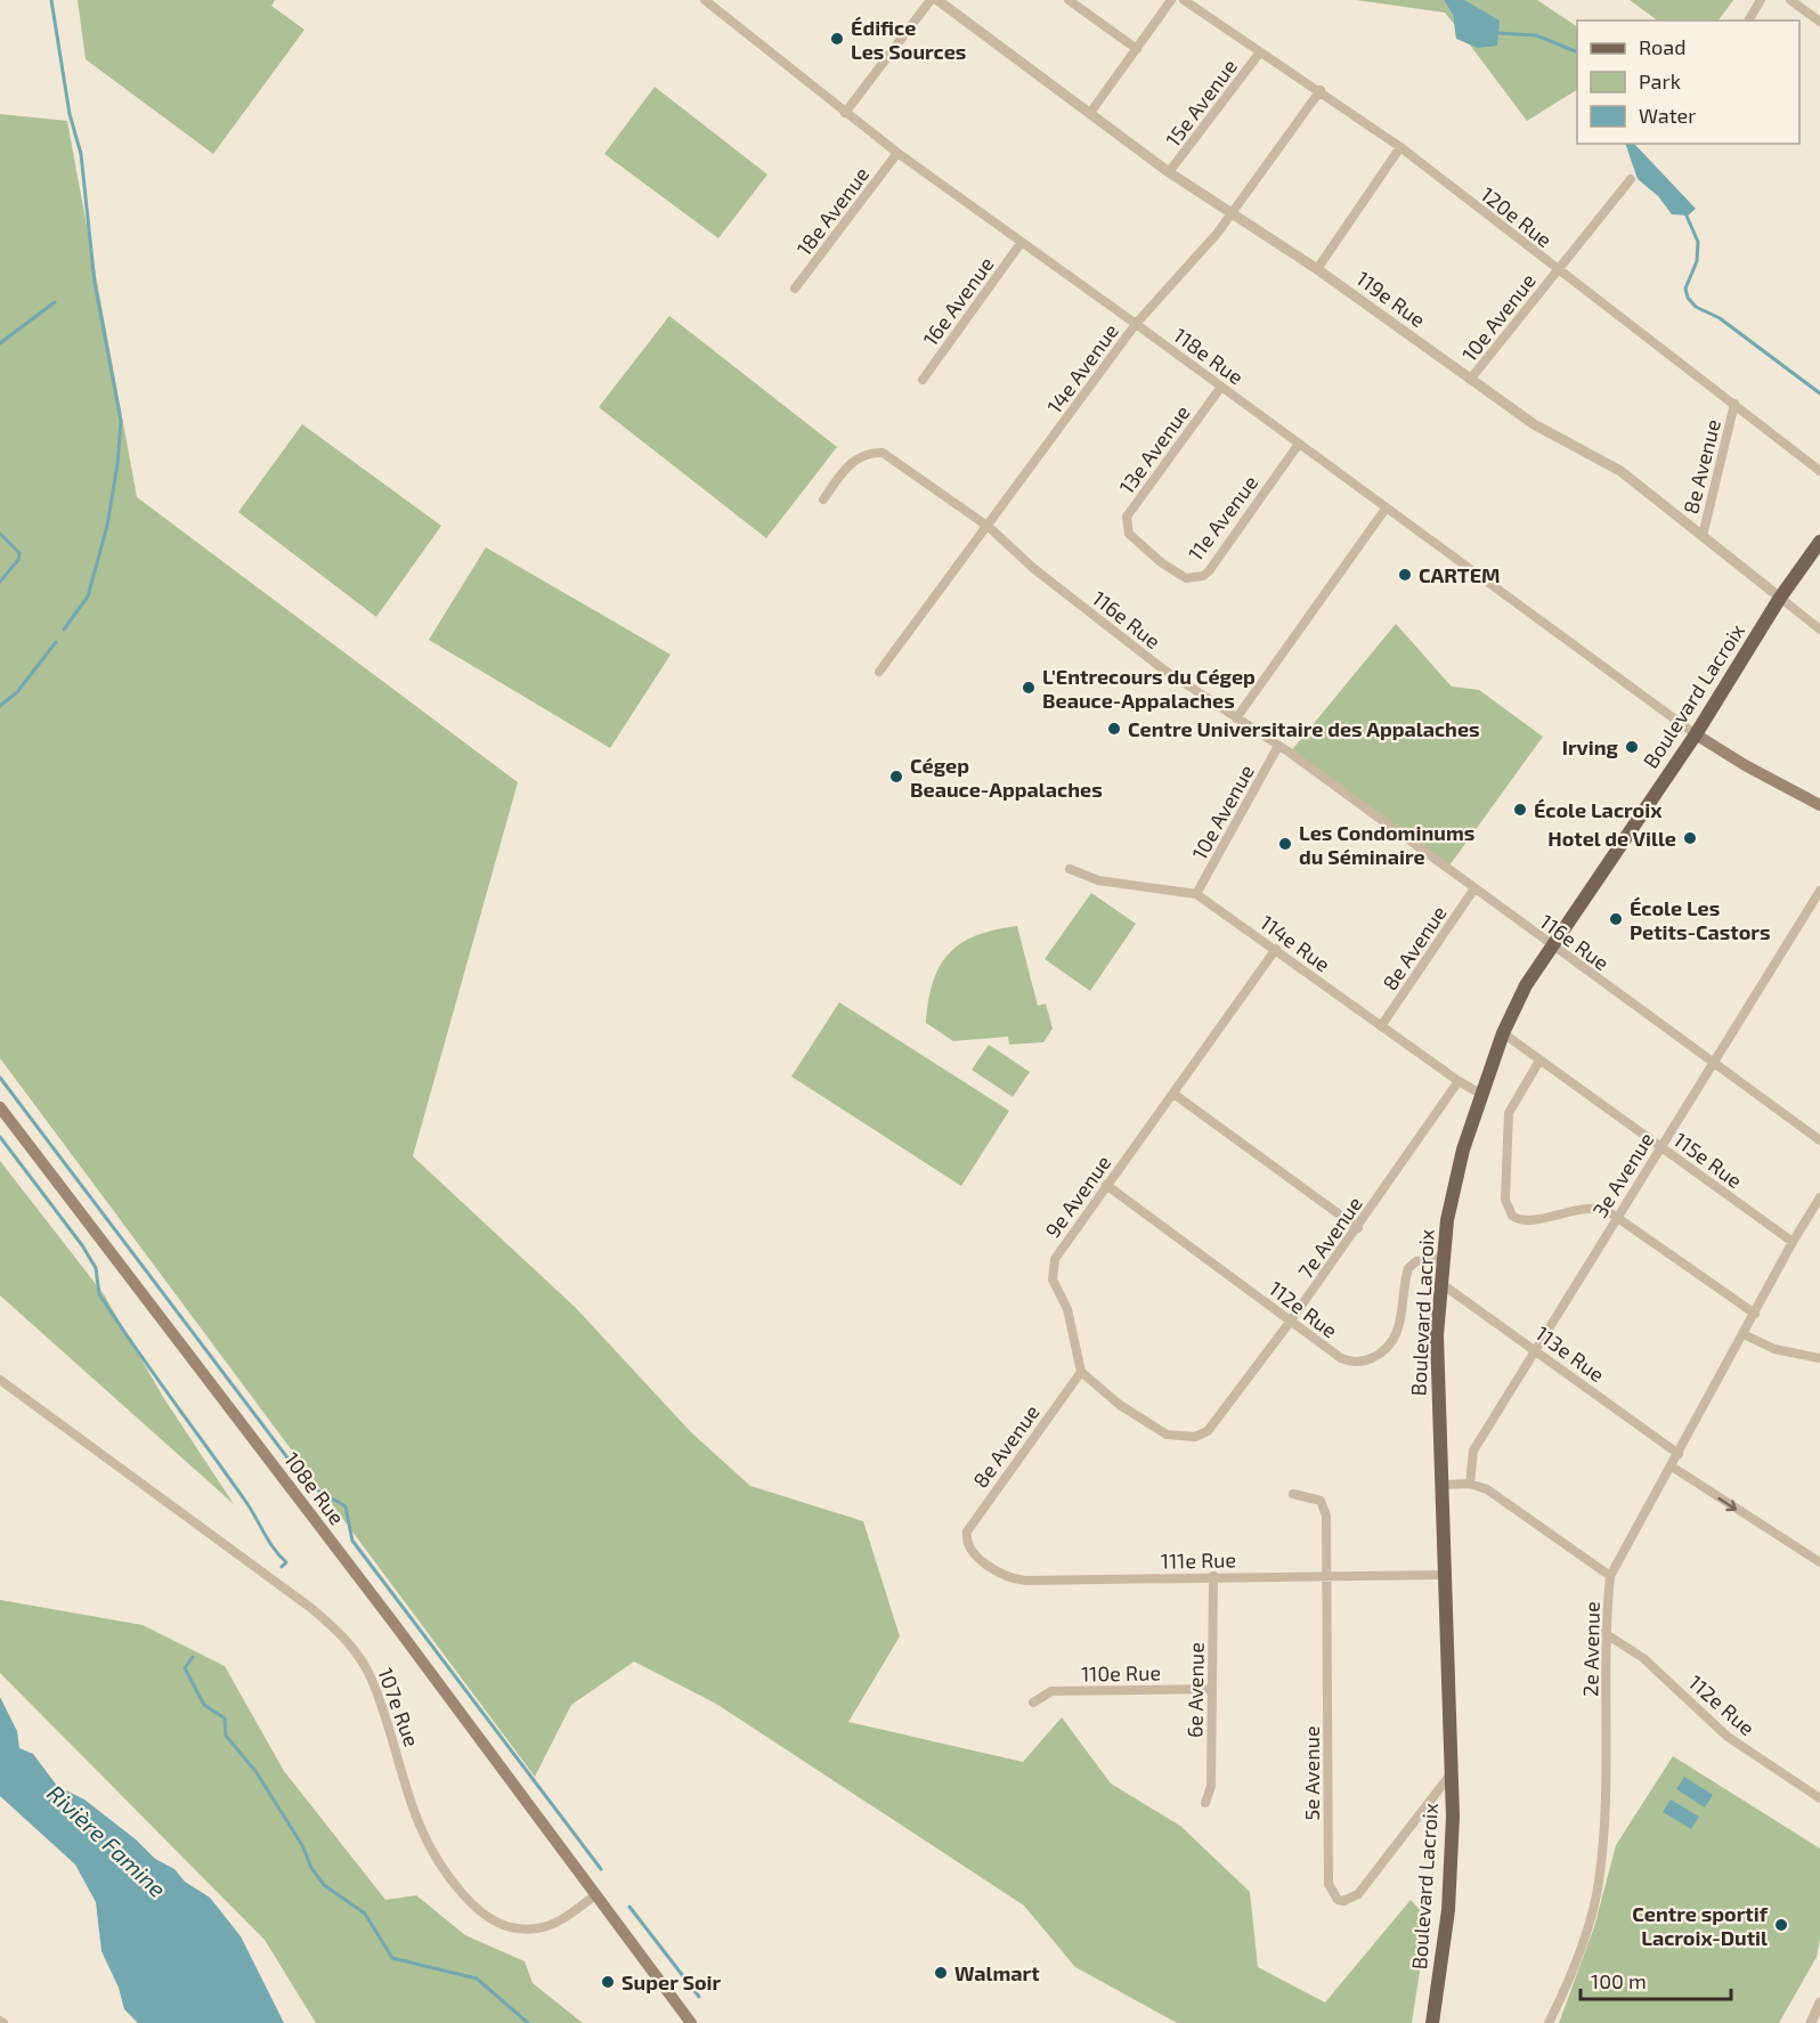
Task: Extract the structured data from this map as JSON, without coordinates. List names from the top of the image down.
{
  "streets": {
    "main road": ["Boulevard Lacroix", "108e Rue"],
    "street": [
      "15e Avenue",
      "18e Avenue",
      "120e Rue",
      "119e Rue",
      "16e Avenue",
      "10e Avenue",
      "118e Rue",
      "14e Avenue",
      "13e Avenue",
      "8e Avenue",
      "11e Avenue",
      "116e Rue",
      "114e Rue",
      "115e Rue",
      "3e Avenue",
      "9e Avenue",
      "7e Avenue",
      "112e Rue",
      "113e Rue",
      "111e Rue",
      "2e Avenue",
      "110e Rue",
      "6e Avenue",
      "107e Rue",
      "5e Avenue"
    ]
  },
  "crossings": [
    ["15e Avenue", "120e Rue"],
    ["15e Avenue", "119e Rue"],
    ["18e Avenue", "118e Rue"],
    ["120e Rue", "10e Avenue"],
    ["120e Rue", "14e Avenue"],
    ["120e Rue", "8e Avenue"],
    ["119e Rue", "10e Avenue"],
    ["119e Rue", "14e Avenue"],
    ["119e Rue", "8e Avenue"],
    ["119e Rue", "Boulevard Lacroix"],
    ["16e Avenue", "118e Rue"],
    ["10e Avenue", "116e Rue"],
    ["10e Avenue", "114e Rue"],
    ["118e Rue", "14e Avenue"],
    ["118e Rue", "13e Avenue"],
    ["118e Rue", "11e Avenue"],
    ["118e Rue", "Boulevard Lacroix"],
    ["14e Avenue", "116e Rue"],
    ["13e Avenue", "11e Avenue"],
    ["8e Avenue", "116e Rue"],
    ["8e Avenue", "114e Rue"],
    ["8e Avenue", "9e Avenue"],
    ["8e Avenue", "7e Avenue"],
    ["8e Avenue", "111e Rue"],
    ["116e Rue", "Boulevard Lacroix"],
    ["116e Rue", "3e Avenue"],
    ["Boulevard Lacroix", "114e Rue"],
    ["Boulevard Lacroix", "115e Rue"],
    ["Boulevard Lacroix", "112e Rue"],
    ["Boulevard Lacroix", "113e Rue"],
    ["Boulevard Lacroix", "111e Rue"],
    ["Boulevard Lacroix", "5e Avenue"],
    ["114e Rue", "9e Avenue"],
    ["114e Rue", "7e Avenue"],
    ["115e Rue", "3e Avenue"],
    ["115e Rue", "2e Avenue"],
    ["3e Avenue", "113e Rue"],
    ["9e Avenue", "7e Avenue"],
    ["9e Avenue", "112e Rue"],
    ["7e Avenue", "112e Rue"],
    ["112e Rue", "2e Avenue"],
    ["113e Rue", "2e Avenue"],
    ["108e Rue", "107e Rue"],
    ["111e Rue", "6e Avenue"],
    ["111e Rue", "5e Avenue"],
    ["110e Rue", "6e Avenue"]
  ],
  "water": ["Rivière Famine"],
  "places": [
    "Édifice Les Sources",
    "CARTEM",
    "L'Entrecours du Cégep Beauce-Appalaches",
    "Centre Universitaire des Appalaches",
    "Irving",
    "Cégep Beauce-Appalaches",
    "École Lacroix",
    "Hotel de Ville",
    "Les Condominums du Séminaire",
    "École Les Petits-Castors",
    "Centre sportif Lacroix-Dutil",
    "Walmart",
    "Super Soir"
  ],
  "legend": ["Road", "Park", "Water"],
  "scale_bar": "100 m"
}
